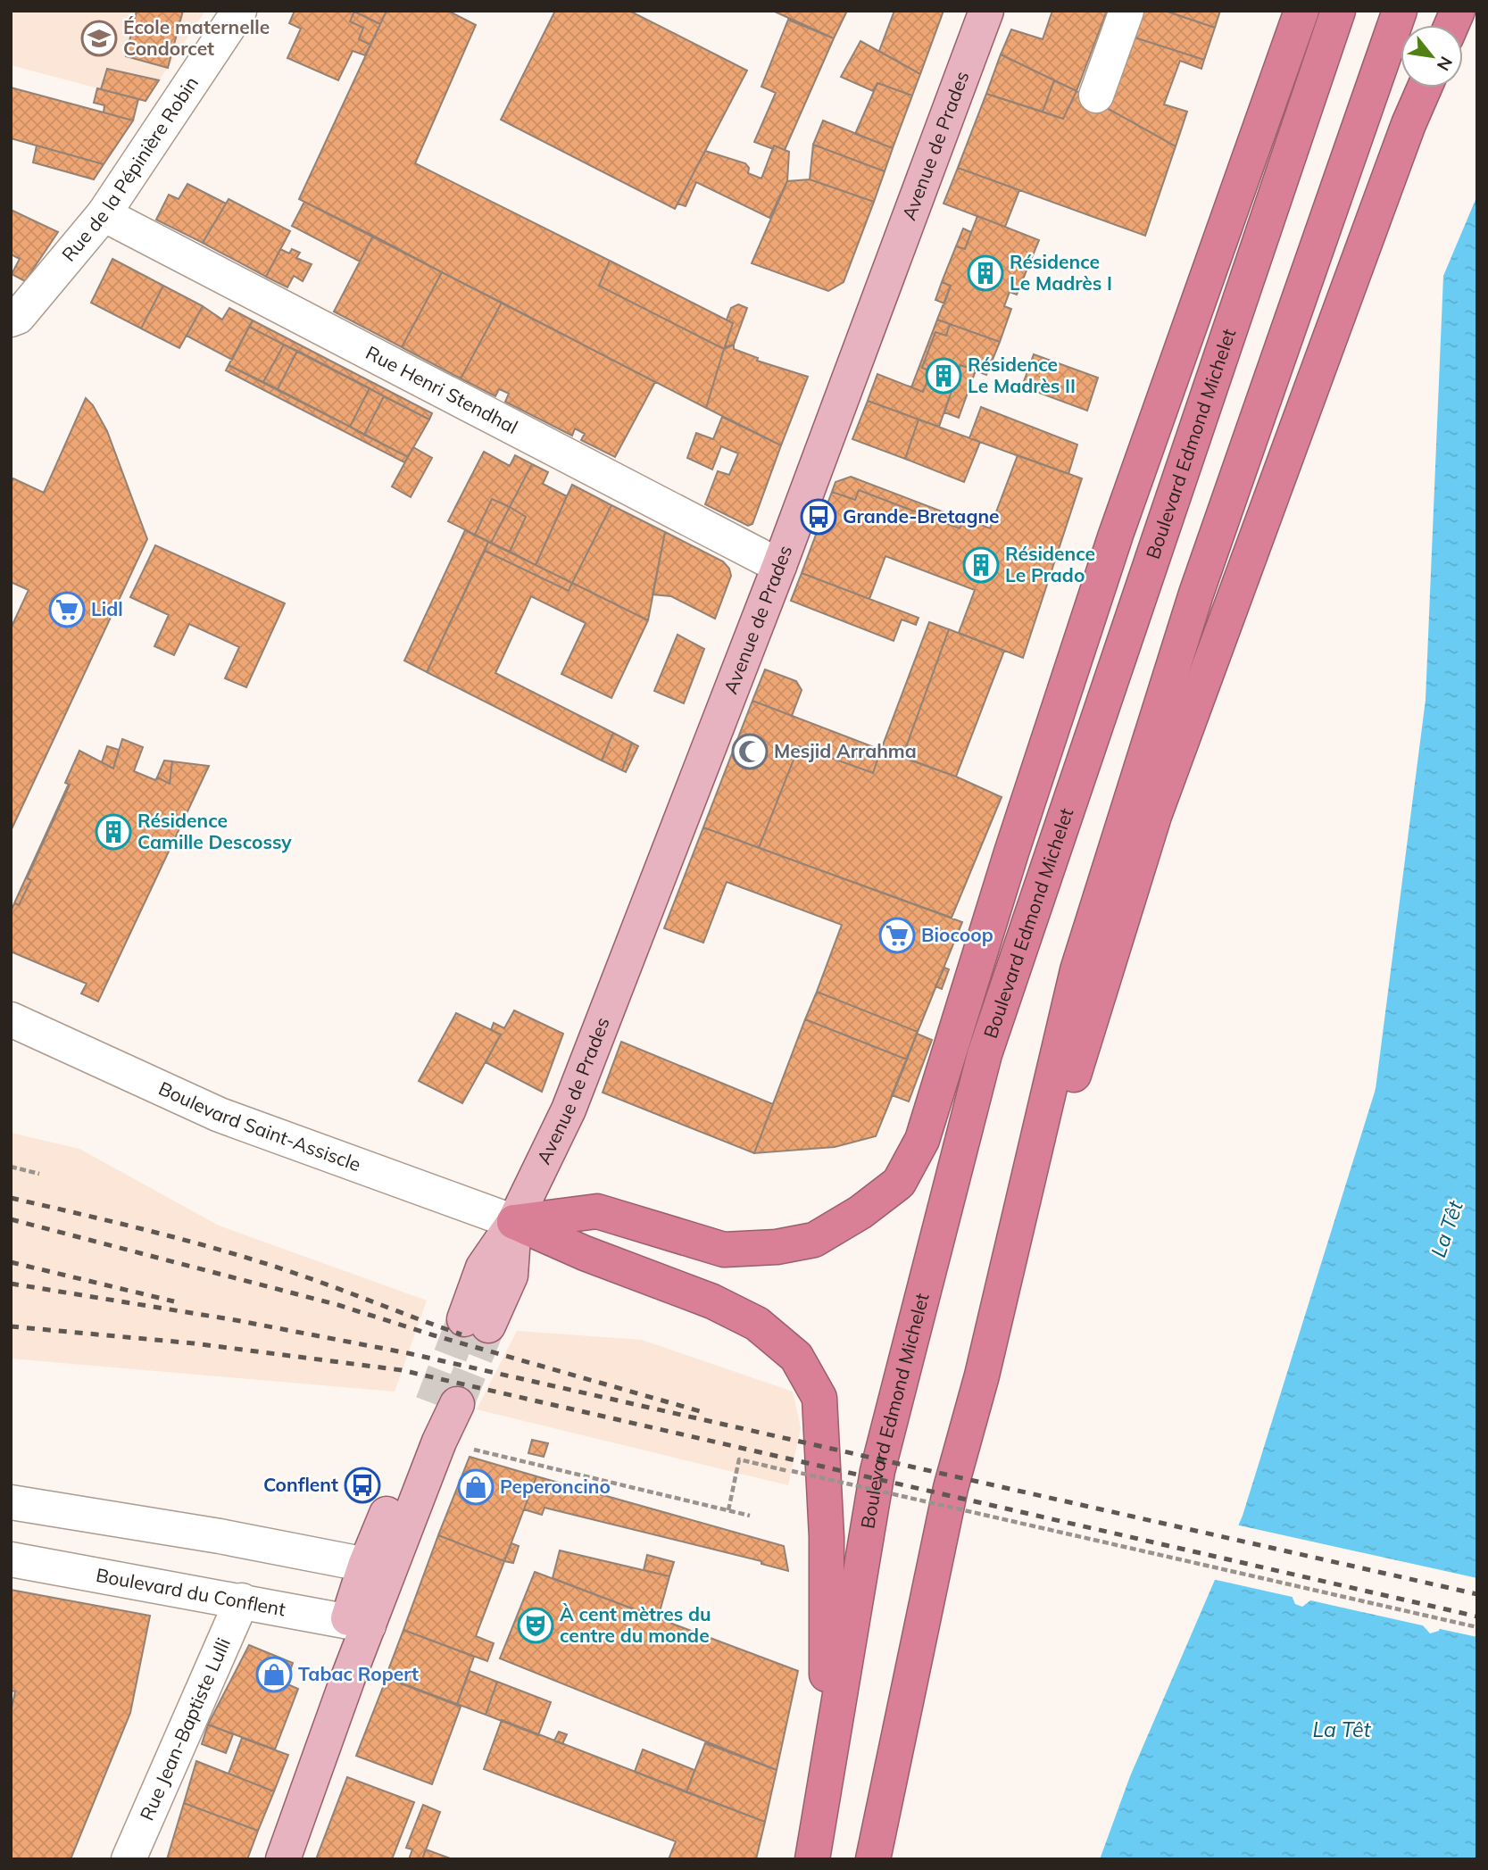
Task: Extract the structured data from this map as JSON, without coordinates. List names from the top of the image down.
{
  "streets": {
    "highway": ["Boulevard Edmond Michelet"],
    "main road": ["Avenue de Prades"],
    "street": [
      "Rue de la Pépinière Robin",
      "Rue Henri Stendhal",
      "Boulevard Saint-Assiscle",
      "Boulevard du Conflent",
      "Rue Jean-Baptiste Lulli"
    ]
  },
  "crossings": [
    ["Avenue de Prades", "Rue Henri Stendhal"],
    ["Avenue de Prades", "Boulevard Saint-Assiscle"],
    ["Rue de la Pépinière Robin", "Rue Henri Stendhal"],
    ["Boulevard du Conflent", "Rue Jean-Baptiste Lulli"]
  ],
  "water": ["La Têt"],
  "places": {
    "school or university": ["École maternelle Condorcet"],
    "building": [
      "Résidence Le Madrès I",
      "Résidence Le Madrès II",
      "Résidence Le Prado",
      "Résidence Camille Descossy"
    ],
    "bus stop": ["Grande-Bretagne", "Conflent"],
    "supermarket": ["Lidl", "Biocoop"],
    "mosque": ["Mesjid Arrahma"],
    "shop": ["Peperoncino", "Tabac Ropert"],
    "theatre": ["À cent mètres du centre du monde"]
  },
  "north": "bottom right"
}
